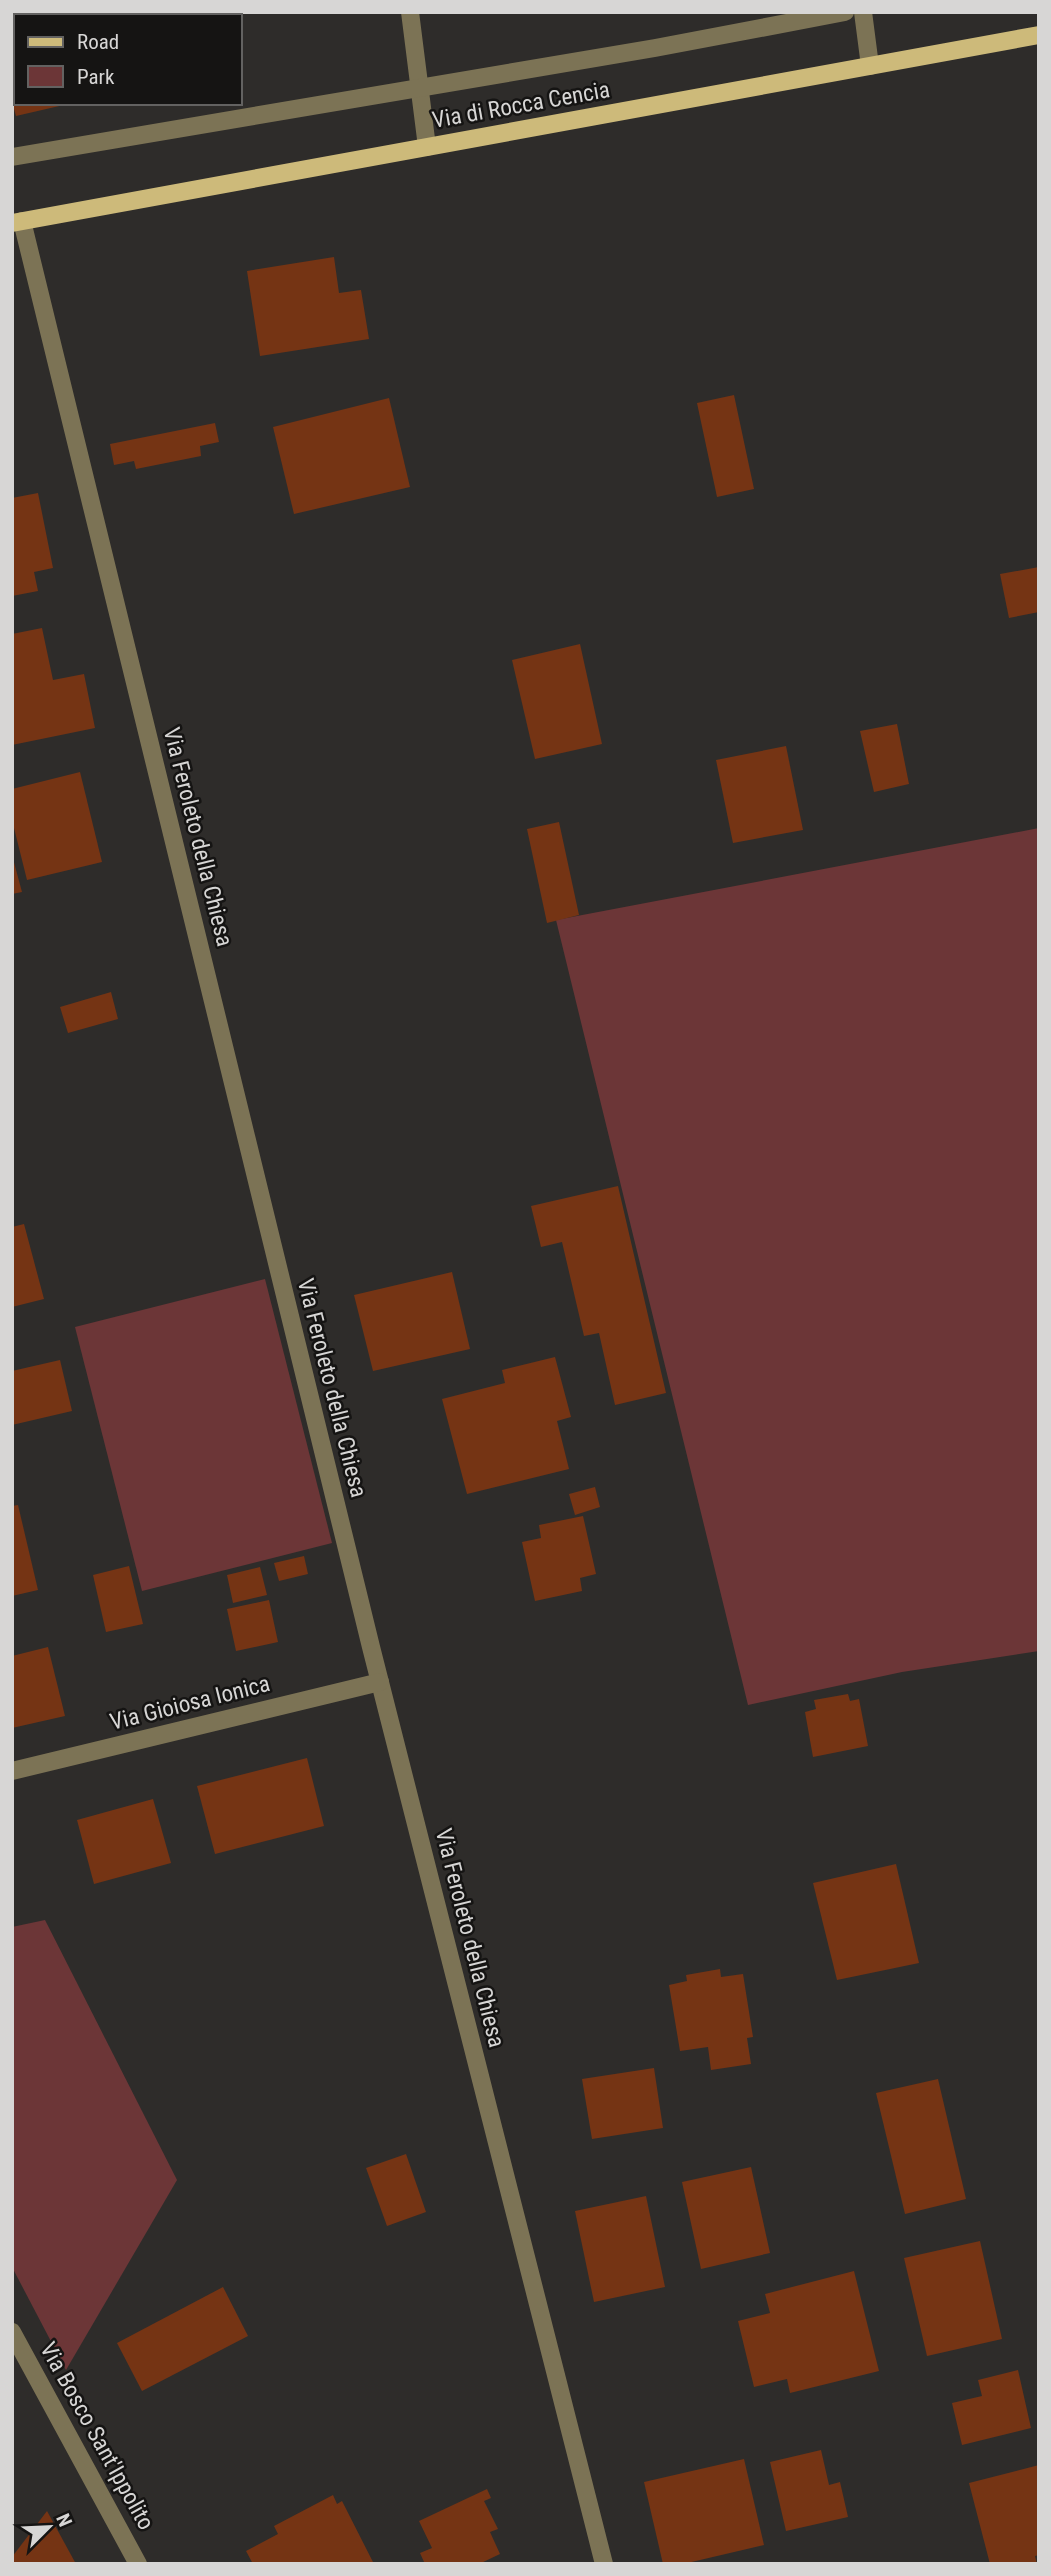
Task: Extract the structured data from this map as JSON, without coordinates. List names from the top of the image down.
{
  "streets": {
    "main road": ["Via di Rocca Cencia"],
    "street": ["Via Feroleto della Chiesa", "Via Gioiosa Ionica", "Via Bosco Sant'Ippolito"]
  },
  "crossings": [
    ["Via di Rocca Cencia", "Via Feroleto della Chiesa"],
    ["Via Feroleto della Chiesa", "Via Gioiosa Ionica"]
  ],
  "legend": ["Road", "Park"],
  "north": "top right"
}
